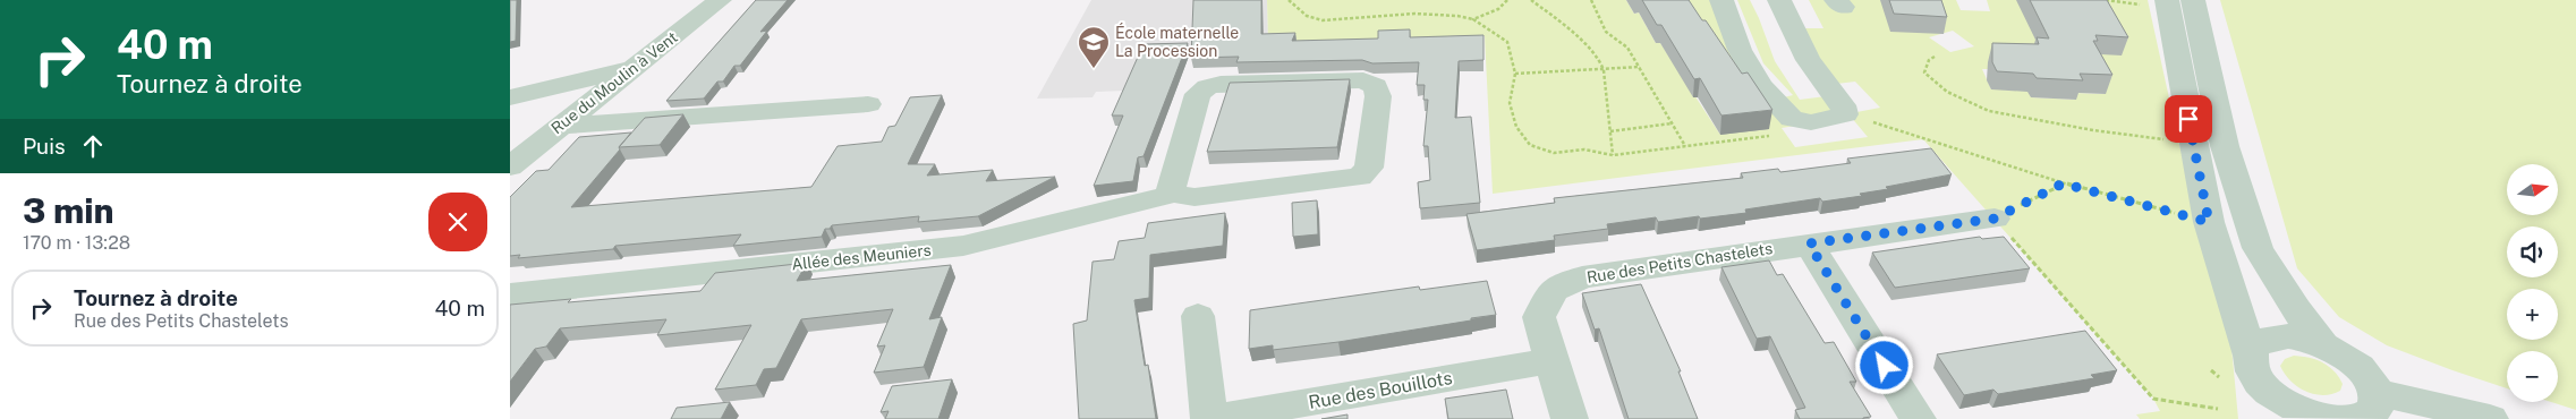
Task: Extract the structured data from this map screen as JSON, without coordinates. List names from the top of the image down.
{
  "streets": {
    "street": [
      "Rue du Moulin à Vent",
      "Allée des Meuniers",
      "Rue des Petits Chastelets",
      "Rue des Bouillots"
    ]
  },
  "crossings": [
    ["Rue des Petits Chastelets", "Rue des Bouillots"]
  ],
  "places": {
    "school or university": ["École maternelle La Procession"]
  },
  "north": "right",
  "page": {
    "turn": ["40 m", "Tournez à droite"],
    "then": "Puis",
    "map_buttons": ["+", "−"],
    "heading": ["3 min", "170 m · 13:28"],
    "list": [
      {
        "name": "Tournez à droite",
        "note": "Rue des Petits Chastelets",
        "value": "40 m"
      }
    ]
  }
}
